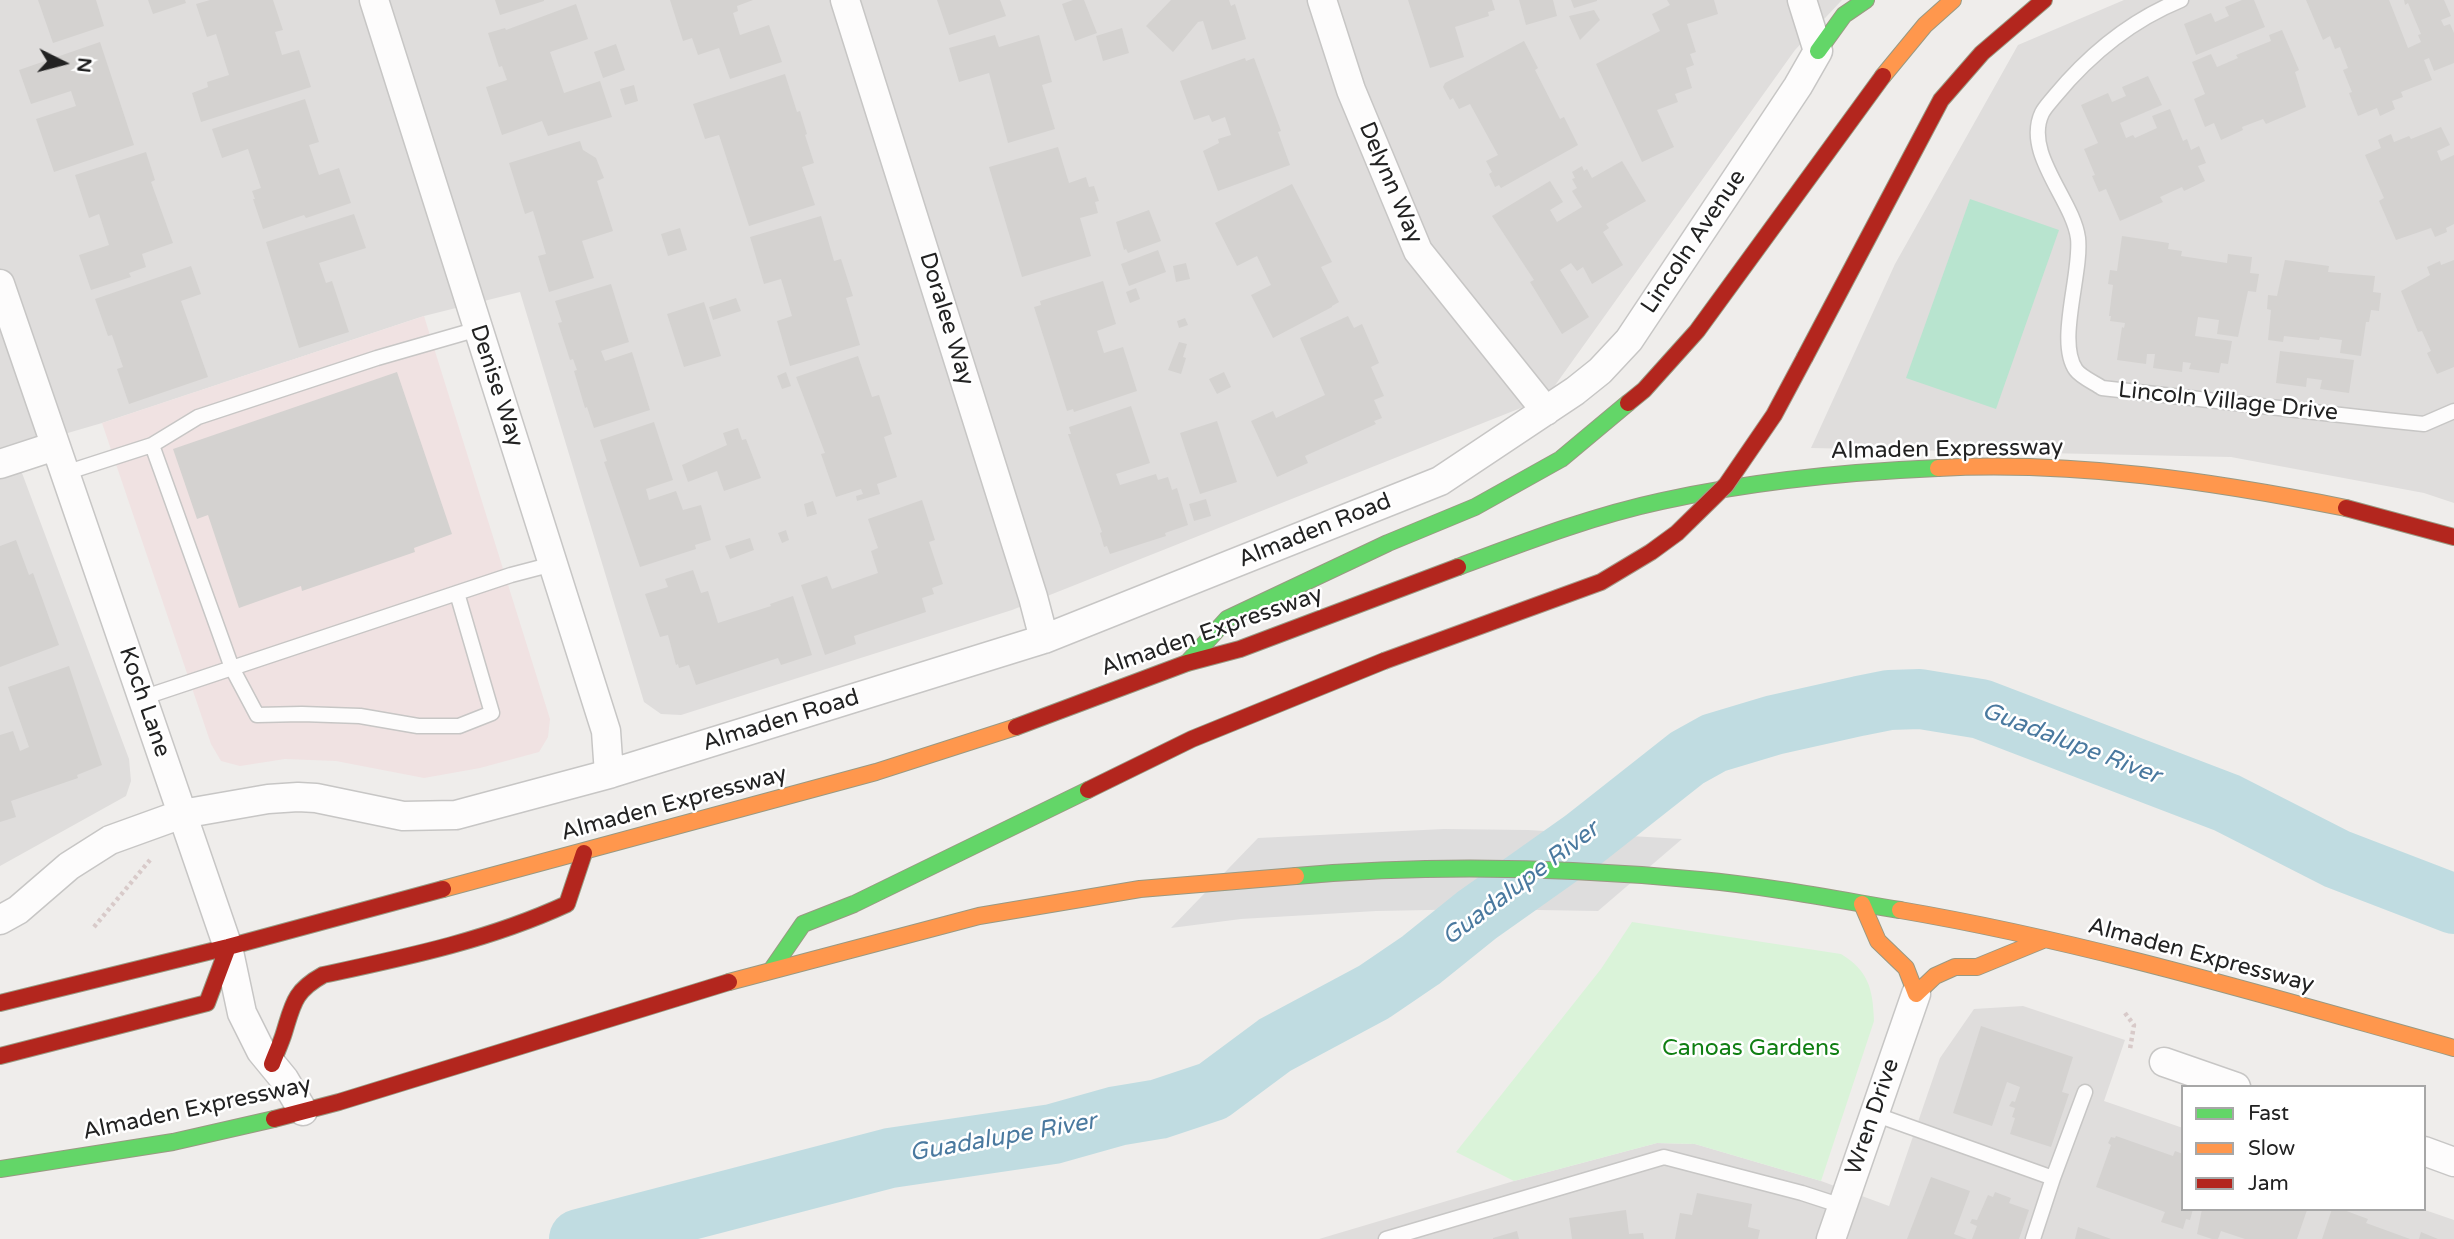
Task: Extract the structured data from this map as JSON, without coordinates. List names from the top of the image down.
{
  "streets": {
    "main road": ["Almaden Expressway"],
    "street": [
      "Delynn Way",
      "Lincoln Avenue",
      "Doralee Way",
      "Denise Way",
      "Almaden Road",
      "Koch Lane",
      "Wren Drive"
    ],
    "lane": ["Lincoln Village Drive"]
  },
  "crossings": [
    ["Delynn Way", "Lincoln Avenue"],
    ["Delynn Way", "Almaden Road"],
    ["Lincoln Avenue", "Almaden Road"],
    ["Doralee Way", "Almaden Road"],
    ["Denise Way", "Almaden Road"],
    ["Almaden Expressway", "Koch Lane"],
    ["Almaden Road", "Koch Lane"]
  ],
  "water": ["Guadalupe River"],
  "parks": ["Canoas Gardens"],
  "legend": ["Fast", "Slow", "Jam"],
  "north": "right"
}
